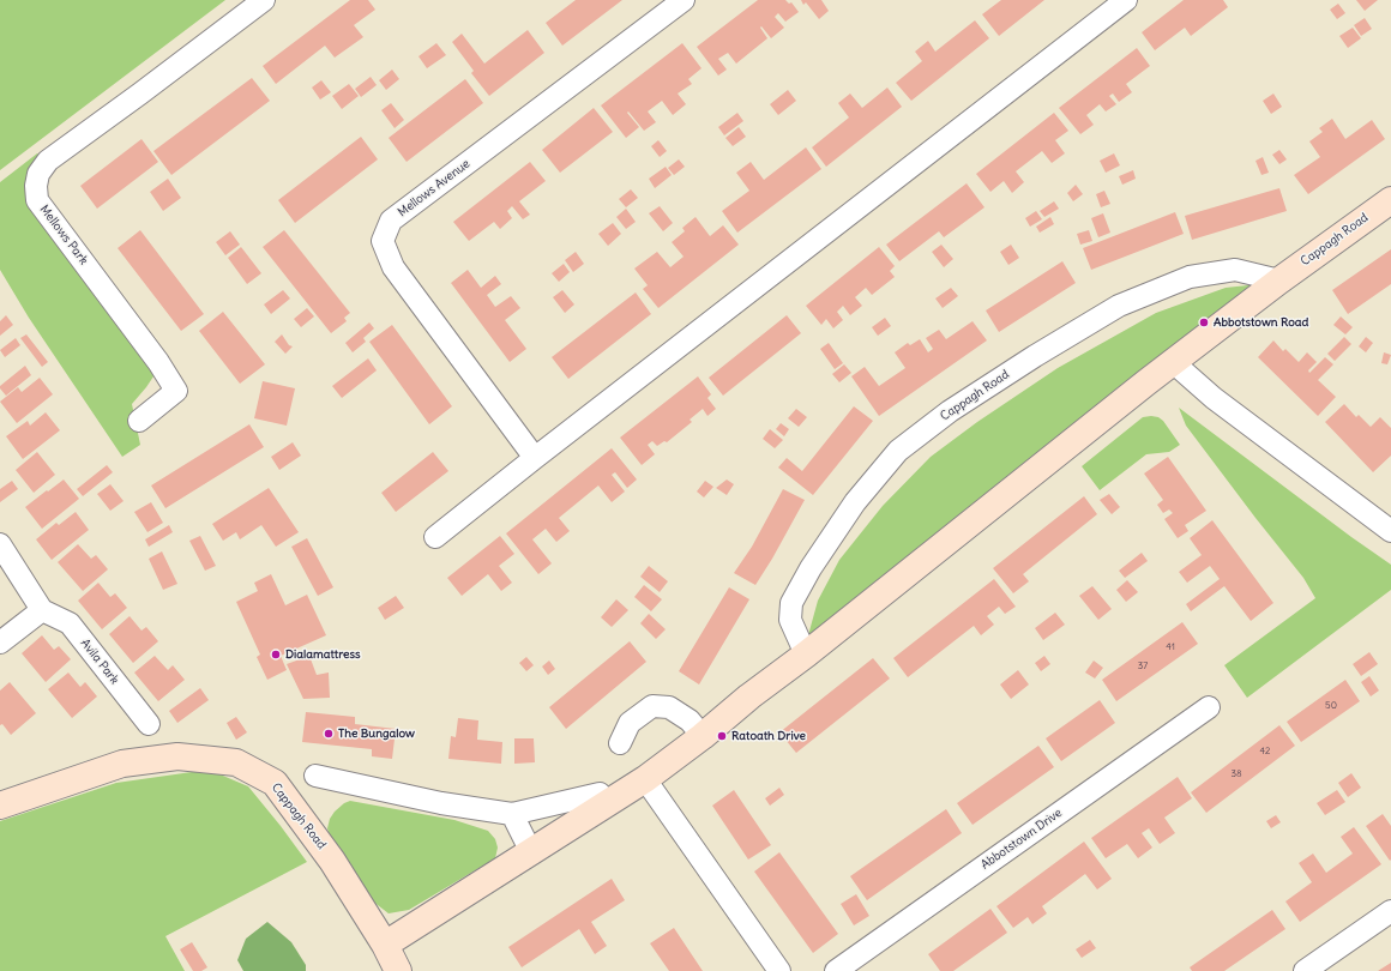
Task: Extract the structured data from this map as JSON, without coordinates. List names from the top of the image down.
{
  "streets": {
    "street": [
      "Mellows Avenue",
      "Mellows Park",
      "Cappagh Road",
      "Avila Park",
      "Abbotstown Drive"
    ]
  },
  "places": [
    "Abbotstown Road",
    "Dialamattress",
    "The Bungalow",
    "Ratoath Drive"
  ],
  "house_numbers": [
    "41",
    "37",
    "50",
    "42",
    "38"
  ]
}
